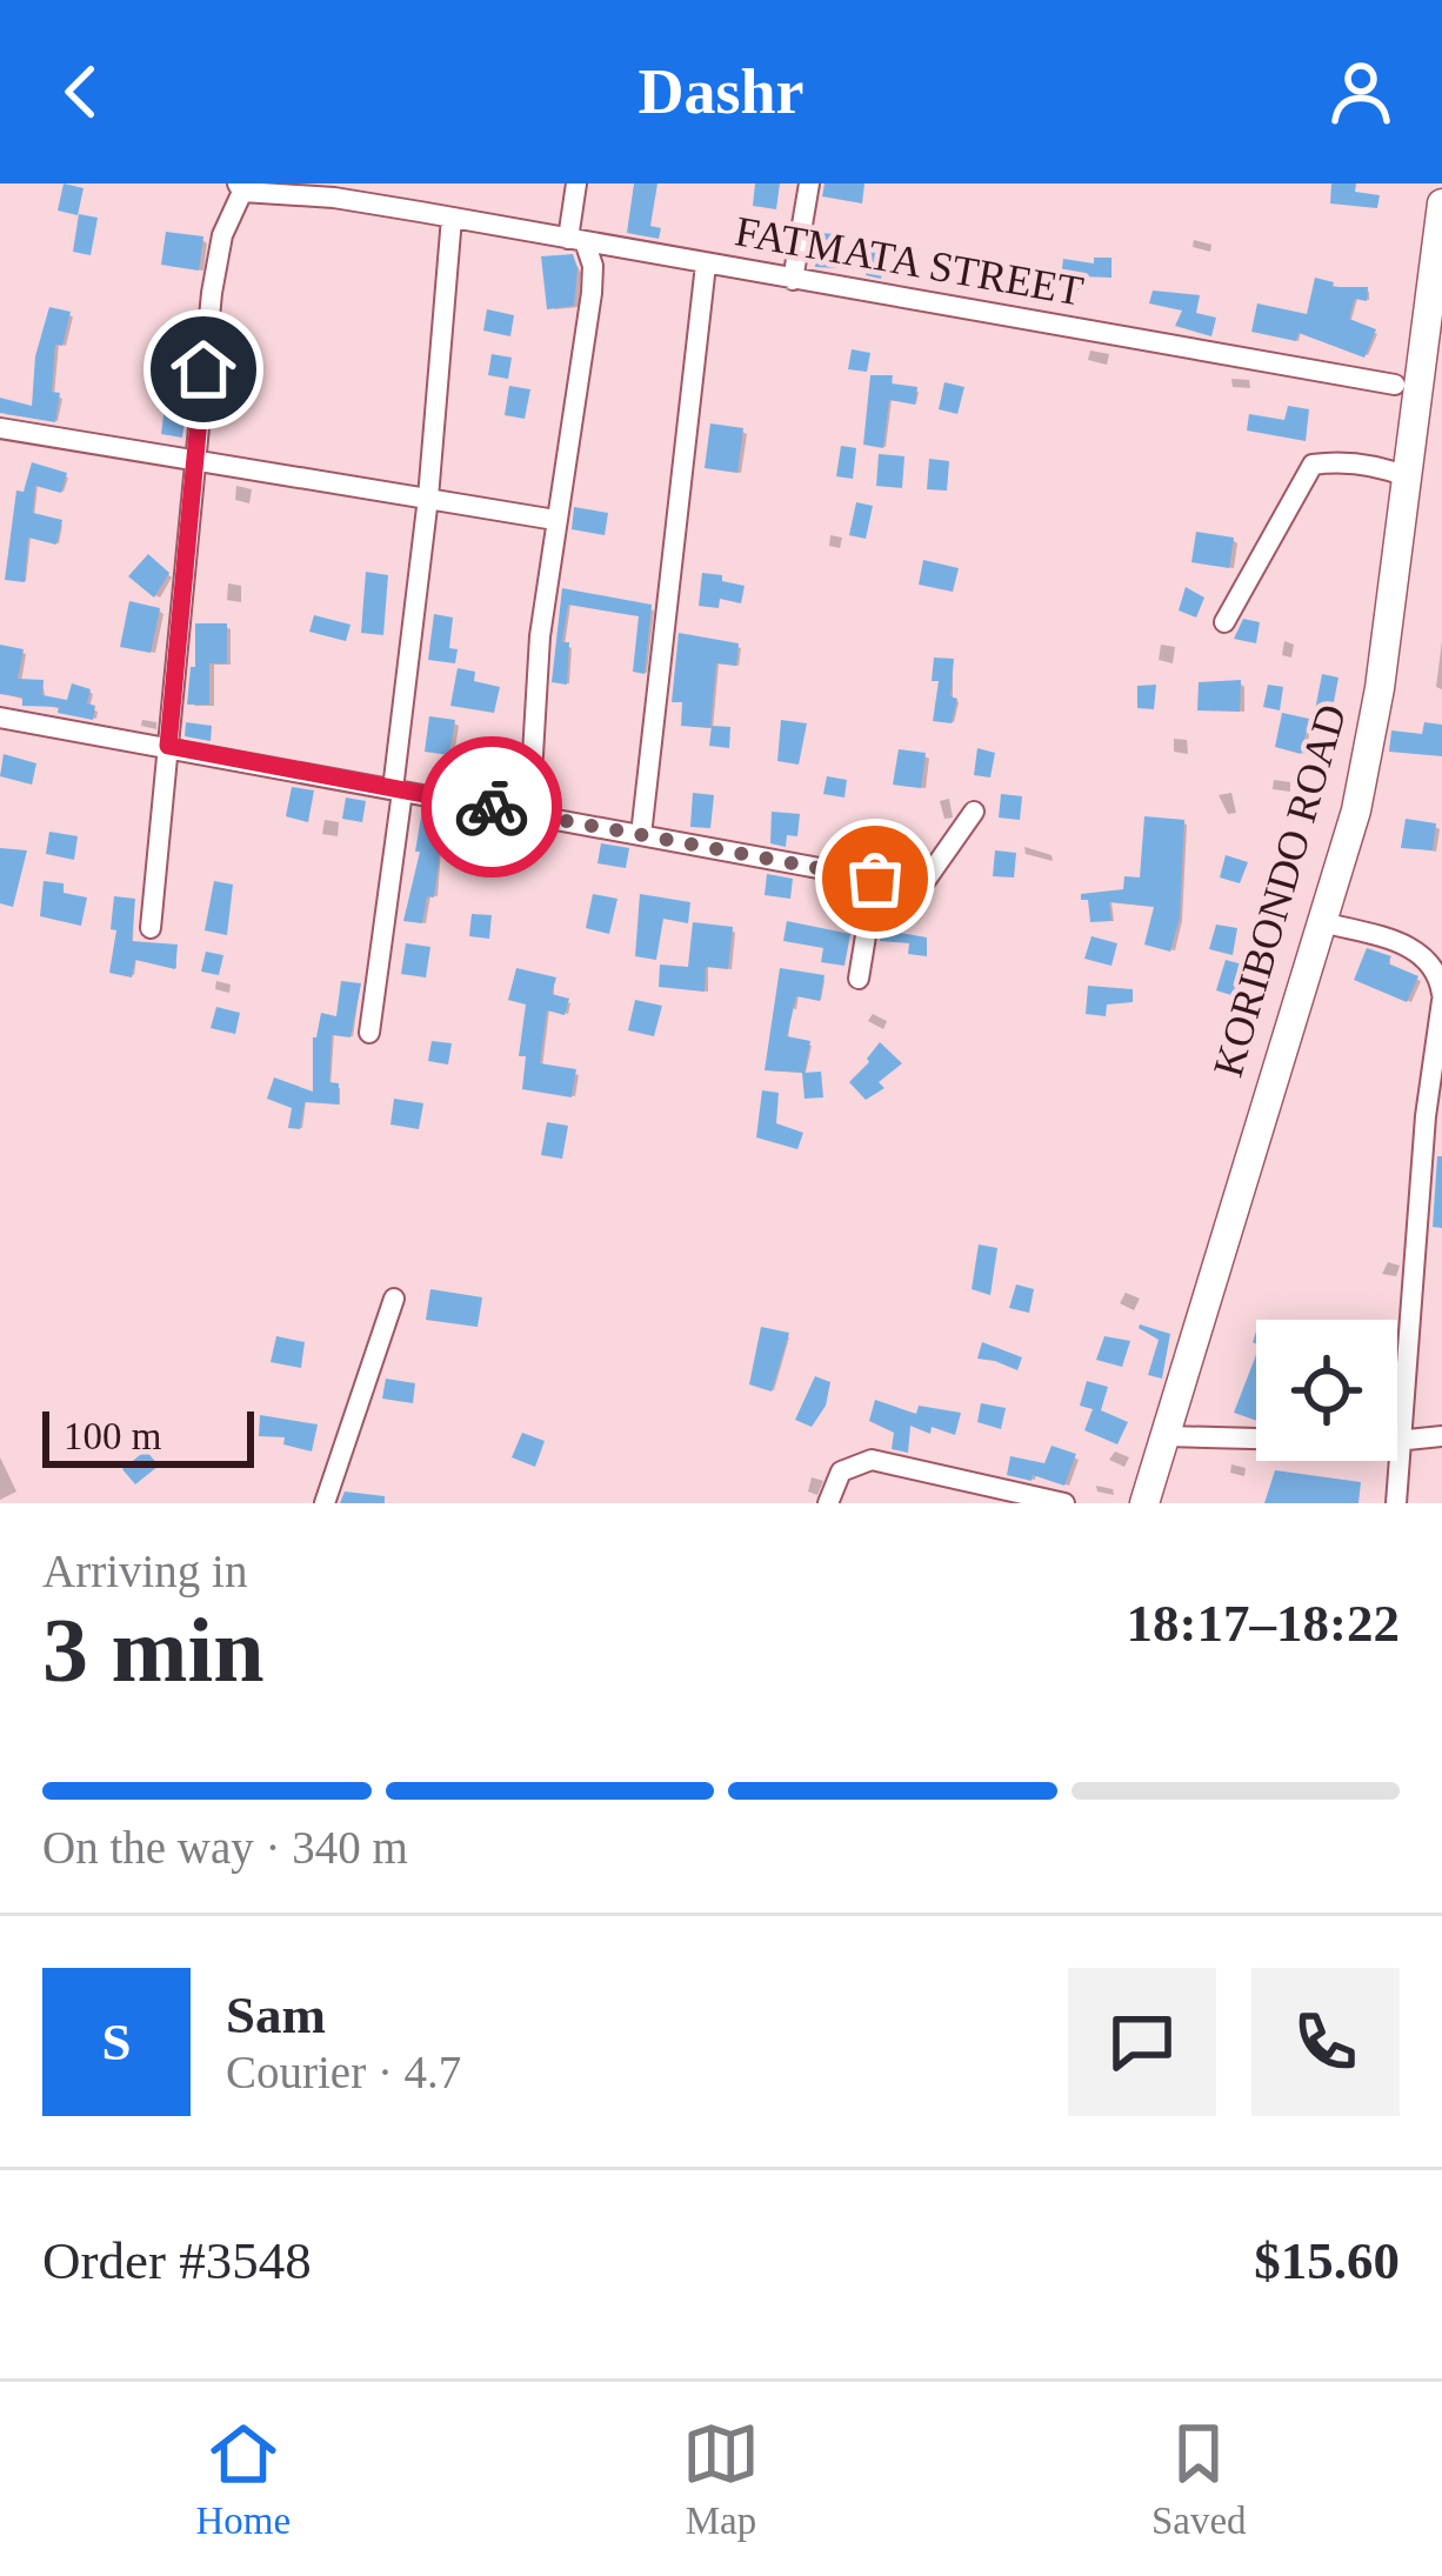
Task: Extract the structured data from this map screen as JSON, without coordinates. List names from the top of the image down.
{
  "streets": {
    "highway": ["KORIBONDO ROAD"],
    "street": ["FATMATA STREET"]
  },
  "scale_bar": "100 m",
  "page": {
    "header": "Dashr",
    "scale": "100 m",
    "heading": ["3 min", "Arriving in", "18:17–18:22"],
    "panel": [
      "Sam",
      "Courier · 4.7",
      "Order #3548",
      "$15.60"
    ],
    "bar": "On the way · 340 m",
    "round": "S",
    "tabs": ["Home", "Map", "Saved"]
  }
}
